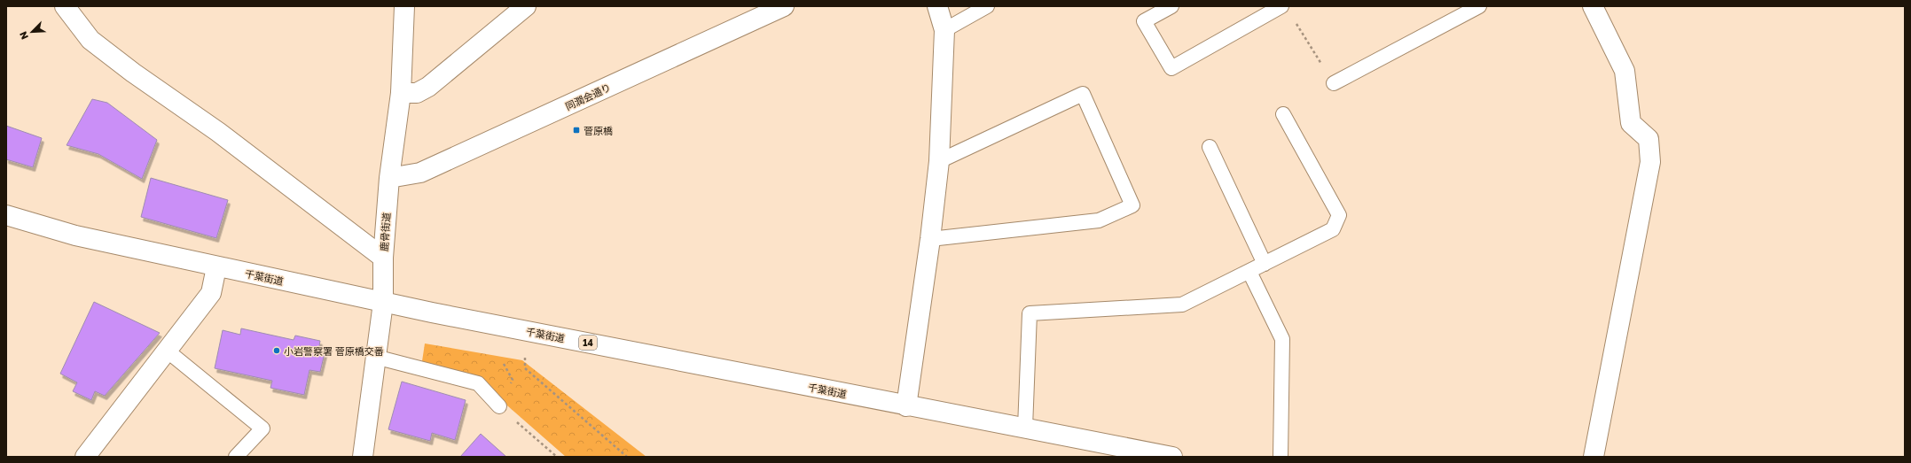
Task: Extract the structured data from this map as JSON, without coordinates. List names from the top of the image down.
{
  "streets": {
    "main road": [
      "同潤会通り",
      "鹿骨街道",
      "千葉街道",
      "14"
    ]
  },
  "crossings": [
    ["同潤会通り", "鹿骨街道"],
    ["鹿骨街道", "千葉街道"]
  ],
  "places": {
    "transit": ["菅原橋"],
    "other": ["小岩警察署 菅原橋交番"]
  },
  "north": "bottom left"
}
